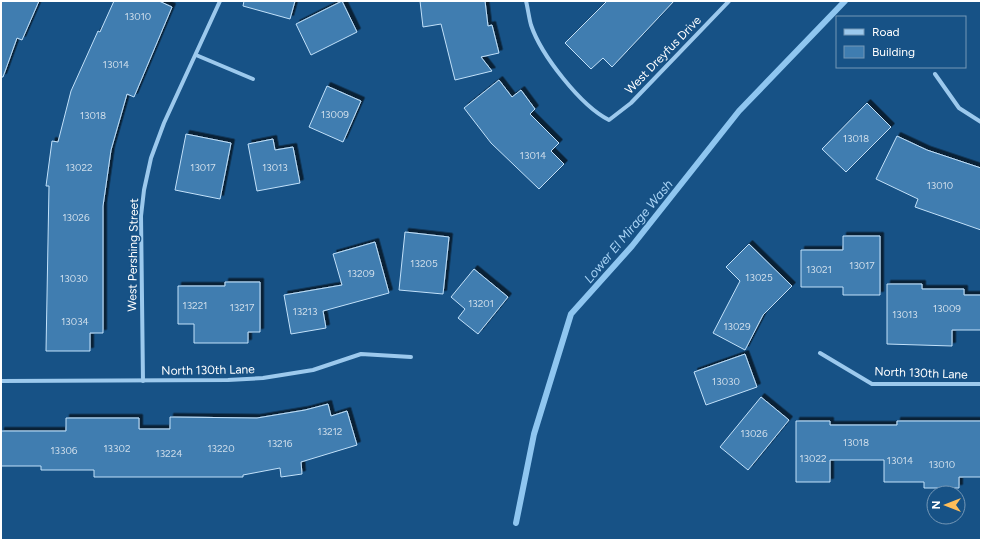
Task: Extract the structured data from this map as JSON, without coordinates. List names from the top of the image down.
{
  "streets": {
    "street": ["West Dreyfus Drive", "West Pershing Street", "North 130th Lane"]
  },
  "crossings": [
    ["West Pershing Street", "North 130th Lane"]
  ],
  "water": ["Lower El Mirage Wash"],
  "house_numbers": [
    "13010",
    "13014",
    "13009",
    "13018",
    "13018",
    "13014",
    "13022",
    "13017",
    "13013",
    "13010",
    "13026",
    "13205",
    "13017",
    "13021",
    "13209",
    "13025",
    "13030",
    "13201",
    "13221",
    "13217",
    "13009",
    "13213",
    "13013",
    "13034",
    "13029",
    "13030",
    "13212",
    "13026",
    "13018",
    "13216",
    "13302",
    "13220",
    "13306",
    "13224",
    "13022",
    "13014",
    "13010"
  ],
  "legend": ["Road", "Building"],
  "north": "left"
}
